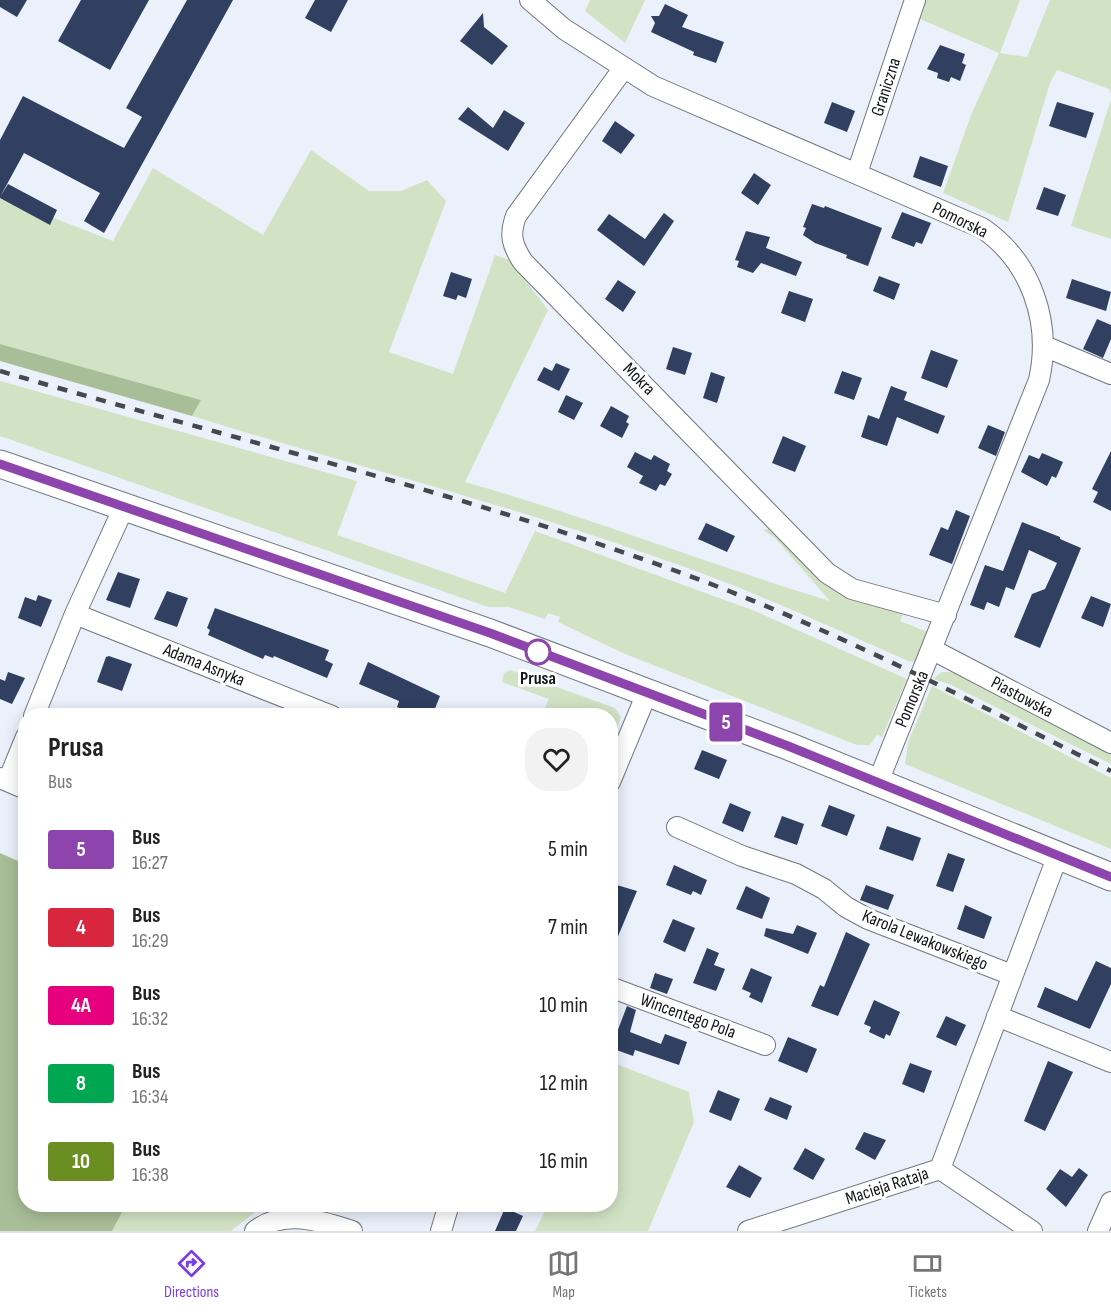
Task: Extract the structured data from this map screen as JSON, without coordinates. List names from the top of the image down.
{
  "streets": {
    "street": [
      "Graniczna",
      "Pomorska",
      "Mokra",
      "Adama Asnyka",
      "Piastowska",
      "Karola Lewakowskiego",
      "Wincentego Pola",
      "Macieja Rataja"
    ]
  },
  "crossings": [
    ["Graniczna", "Pomorska"],
    ["Pomorska", "Mokra"],
    ["Pomorska", "Piastowska"],
    ["Karola Lewakowskiego", "Macieja Rataja"]
  ],
  "places": ["Prusa"],
  "lines": ["bus line 5"],
  "page": {
    "on_map": "5",
    "heading": ["Prusa", "Bus"],
    "list": [
      {
        "mark": "5",
        "name": "Bus",
        "note": "16:27",
        "value": "5 min"
      },
      {
        "mark": "4",
        "name": "Bus",
        "note": "16:29",
        "value": "7 min"
      },
      {
        "mark": "4A",
        "name": "Bus",
        "note": "16:32",
        "value": "10 min"
      },
      {
        "mark": "8",
        "name": "Bus",
        "note": "16:34",
        "value": "12 min"
      },
      {
        "mark": "10",
        "name": "Bus",
        "note": "16:38",
        "value": "16 min"
      }
    ],
    "tabs": ["Directions", "Map", "Tickets"]
  }
}
